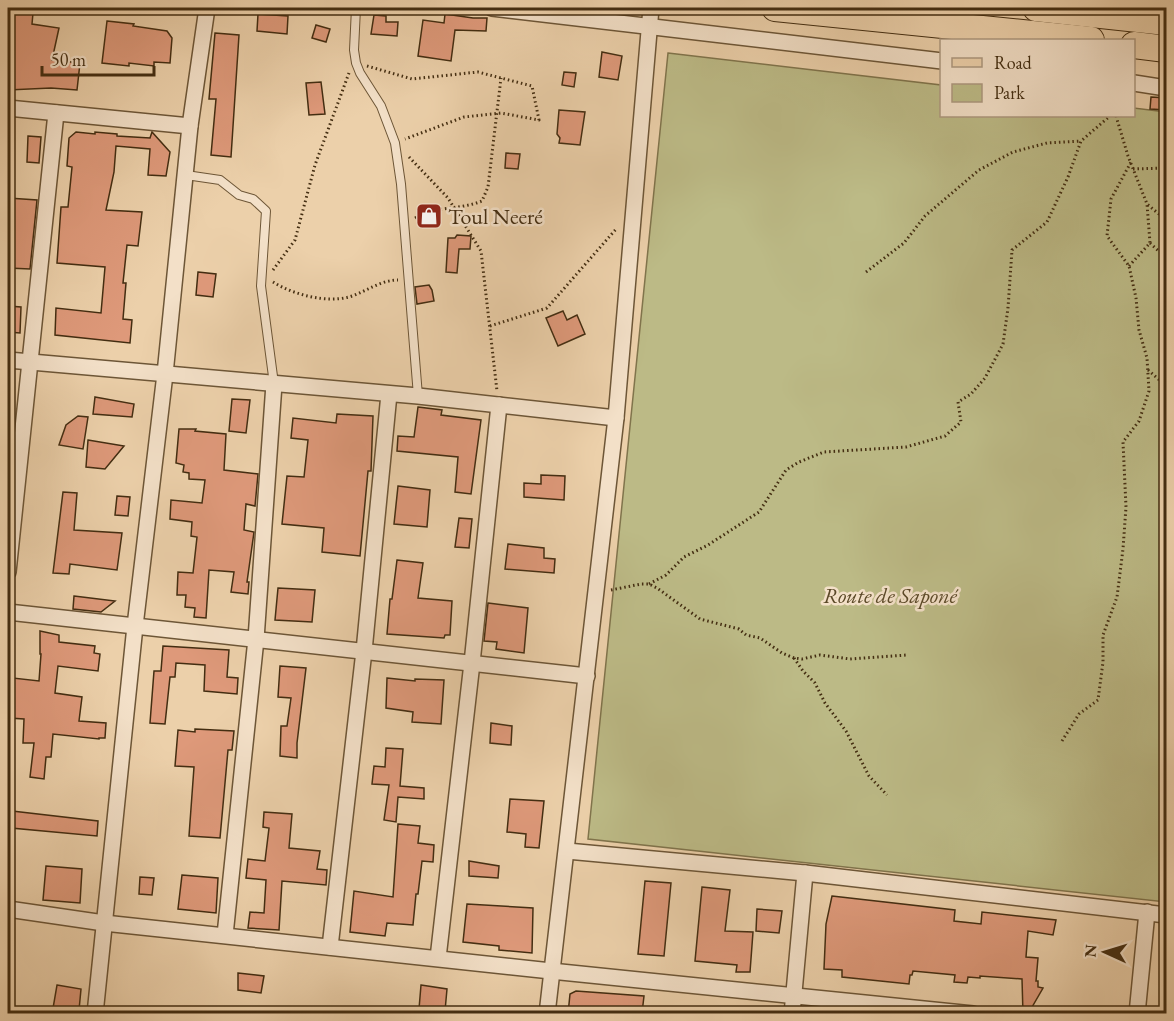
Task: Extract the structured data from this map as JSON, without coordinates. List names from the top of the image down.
{
  "parks": ["Route de Saponé"],
  "places": {
    "shop": ["Toul Neeré"]
  },
  "legend": ["Road", "Park"],
  "scale_bar": "50 m",
  "north": "left"
}
